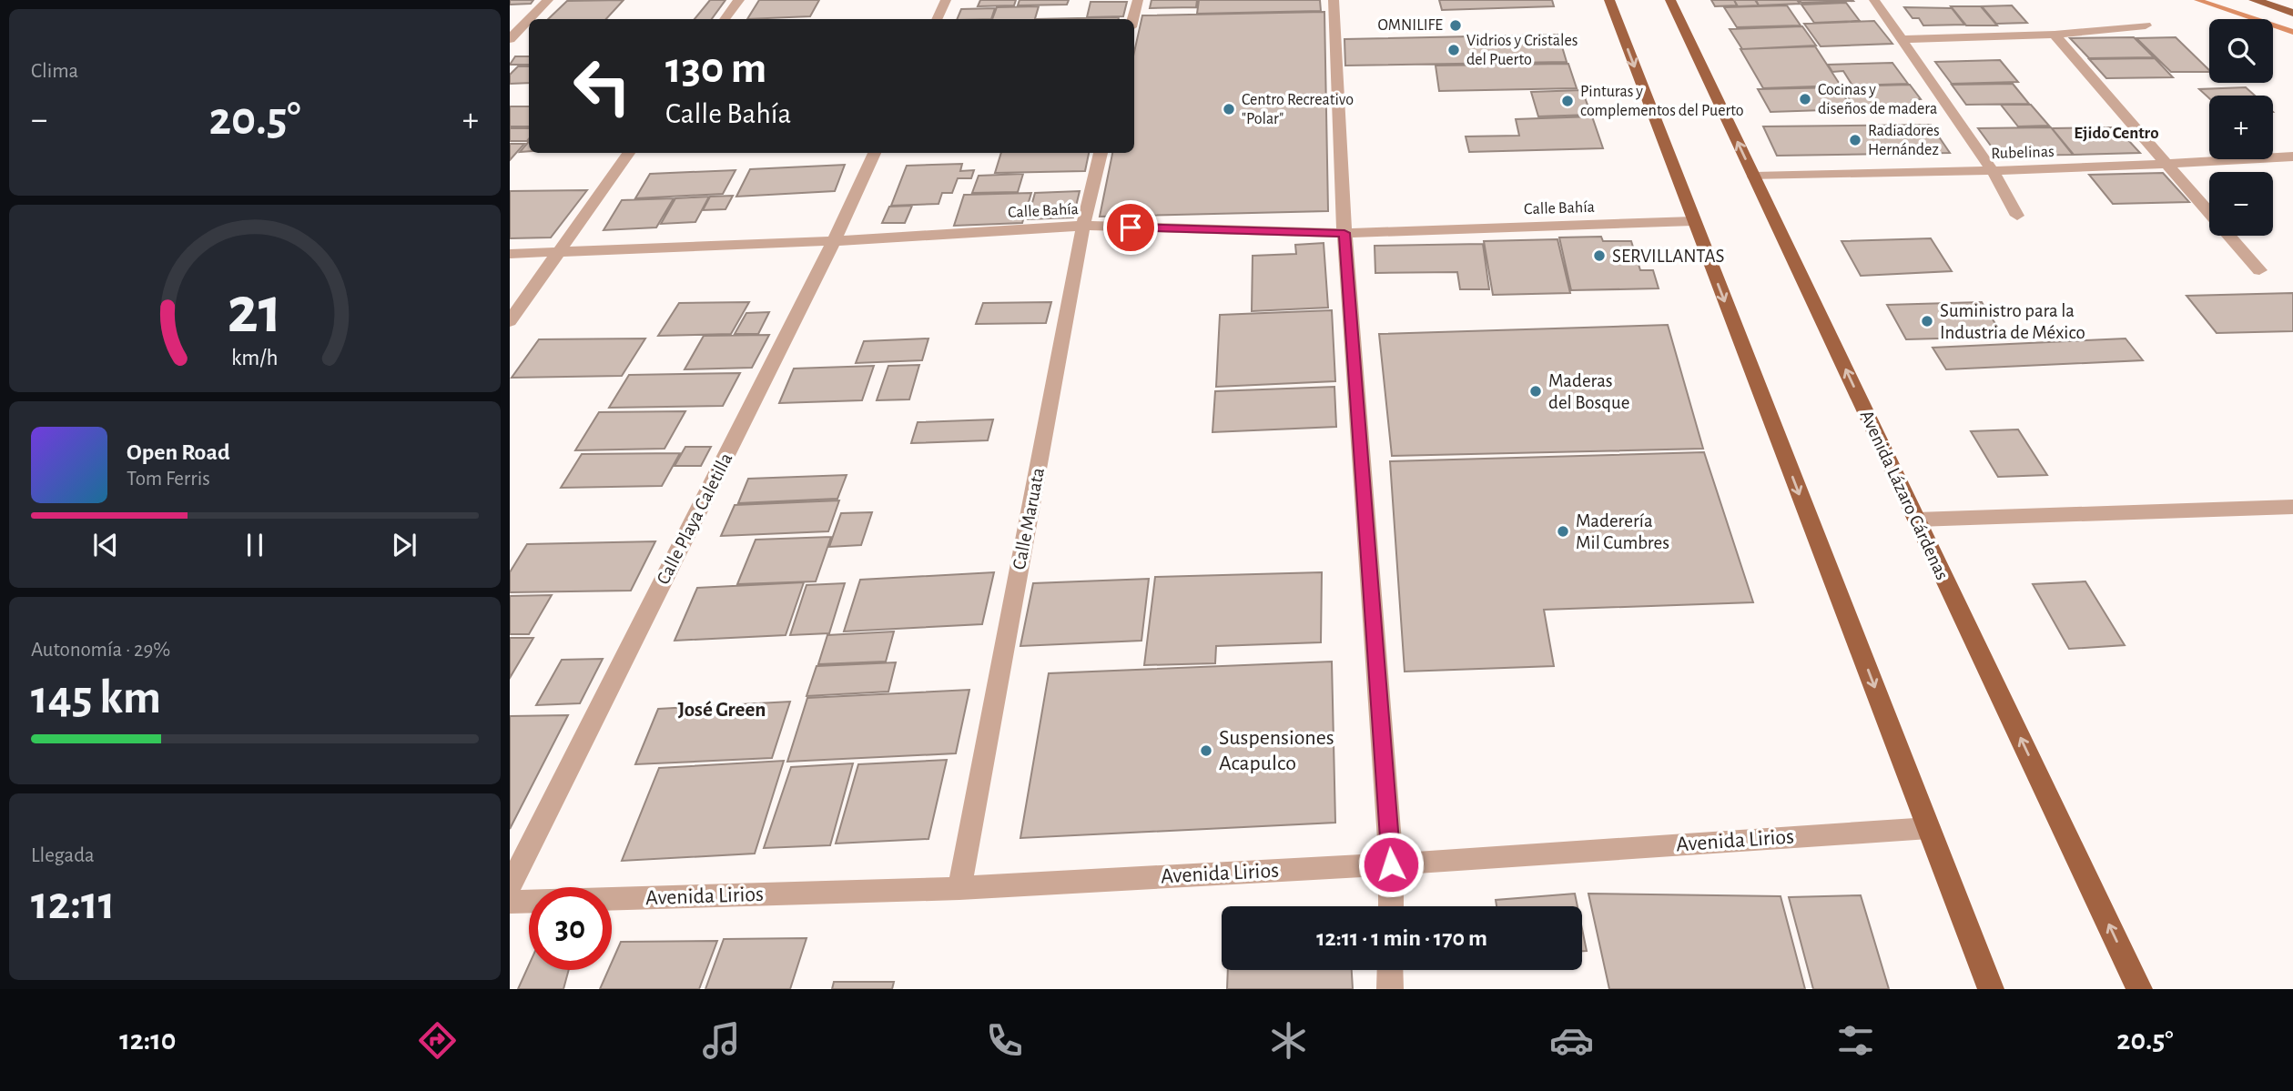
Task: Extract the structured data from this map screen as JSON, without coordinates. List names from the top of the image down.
{
  "streets": {
    "main road": ["Avenida Lázaro Cárdenas"],
    "street": [
      "Rubelinas",
      "Calle Bahía",
      "Calle Playa Caletilla",
      "Calle Maruata",
      "Avenida Lirios"
    ]
  },
  "crossings": [
    ["Rubelinas", "Avenida Lázaro Cárdenas"],
    ["Calle Bahía", "Calle Playa Caletilla"],
    ["Calle Bahía", "Calle Maruata"],
    ["Calle Maruata", "Avenida Lirios"]
  ],
  "districts": ["Ejido Centro", "José Green"],
  "places": [
    "OMNILIFE",
    "Vidrios y Cristales del Puerto",
    "Cocinas y diseños de madera",
    "Pinturas y complementos del Puerto",
    "Centro Recreativo \"Polar\"",
    "Radiadores Hernández",
    "SERVILLANTAS",
    "Suministro para la Industria de México",
    "Maderas del Bosque",
    "Maderería Mil Cumbres",
    "Suspensiones Acapulco"
  ],
  "page": {
    "tile": [
      "Clima",
      ["Autonomía · 29%", "145 km"],
      ["Llegada", "12:11"]
    ],
    "map_buttons": ["+", "−"],
    "turn": ["130 m", "Calle Bahía"],
    "heat": ["−", "20.5°", "+"],
    "song": ["Open Road", "Tom Ferris"],
    "limit": "30",
    "trip": "12:11 · 1 min · 170 m",
    "tabs": ["12:10", "20.5°"],
    "gauge": ["21", "km/h"]
  }
}
